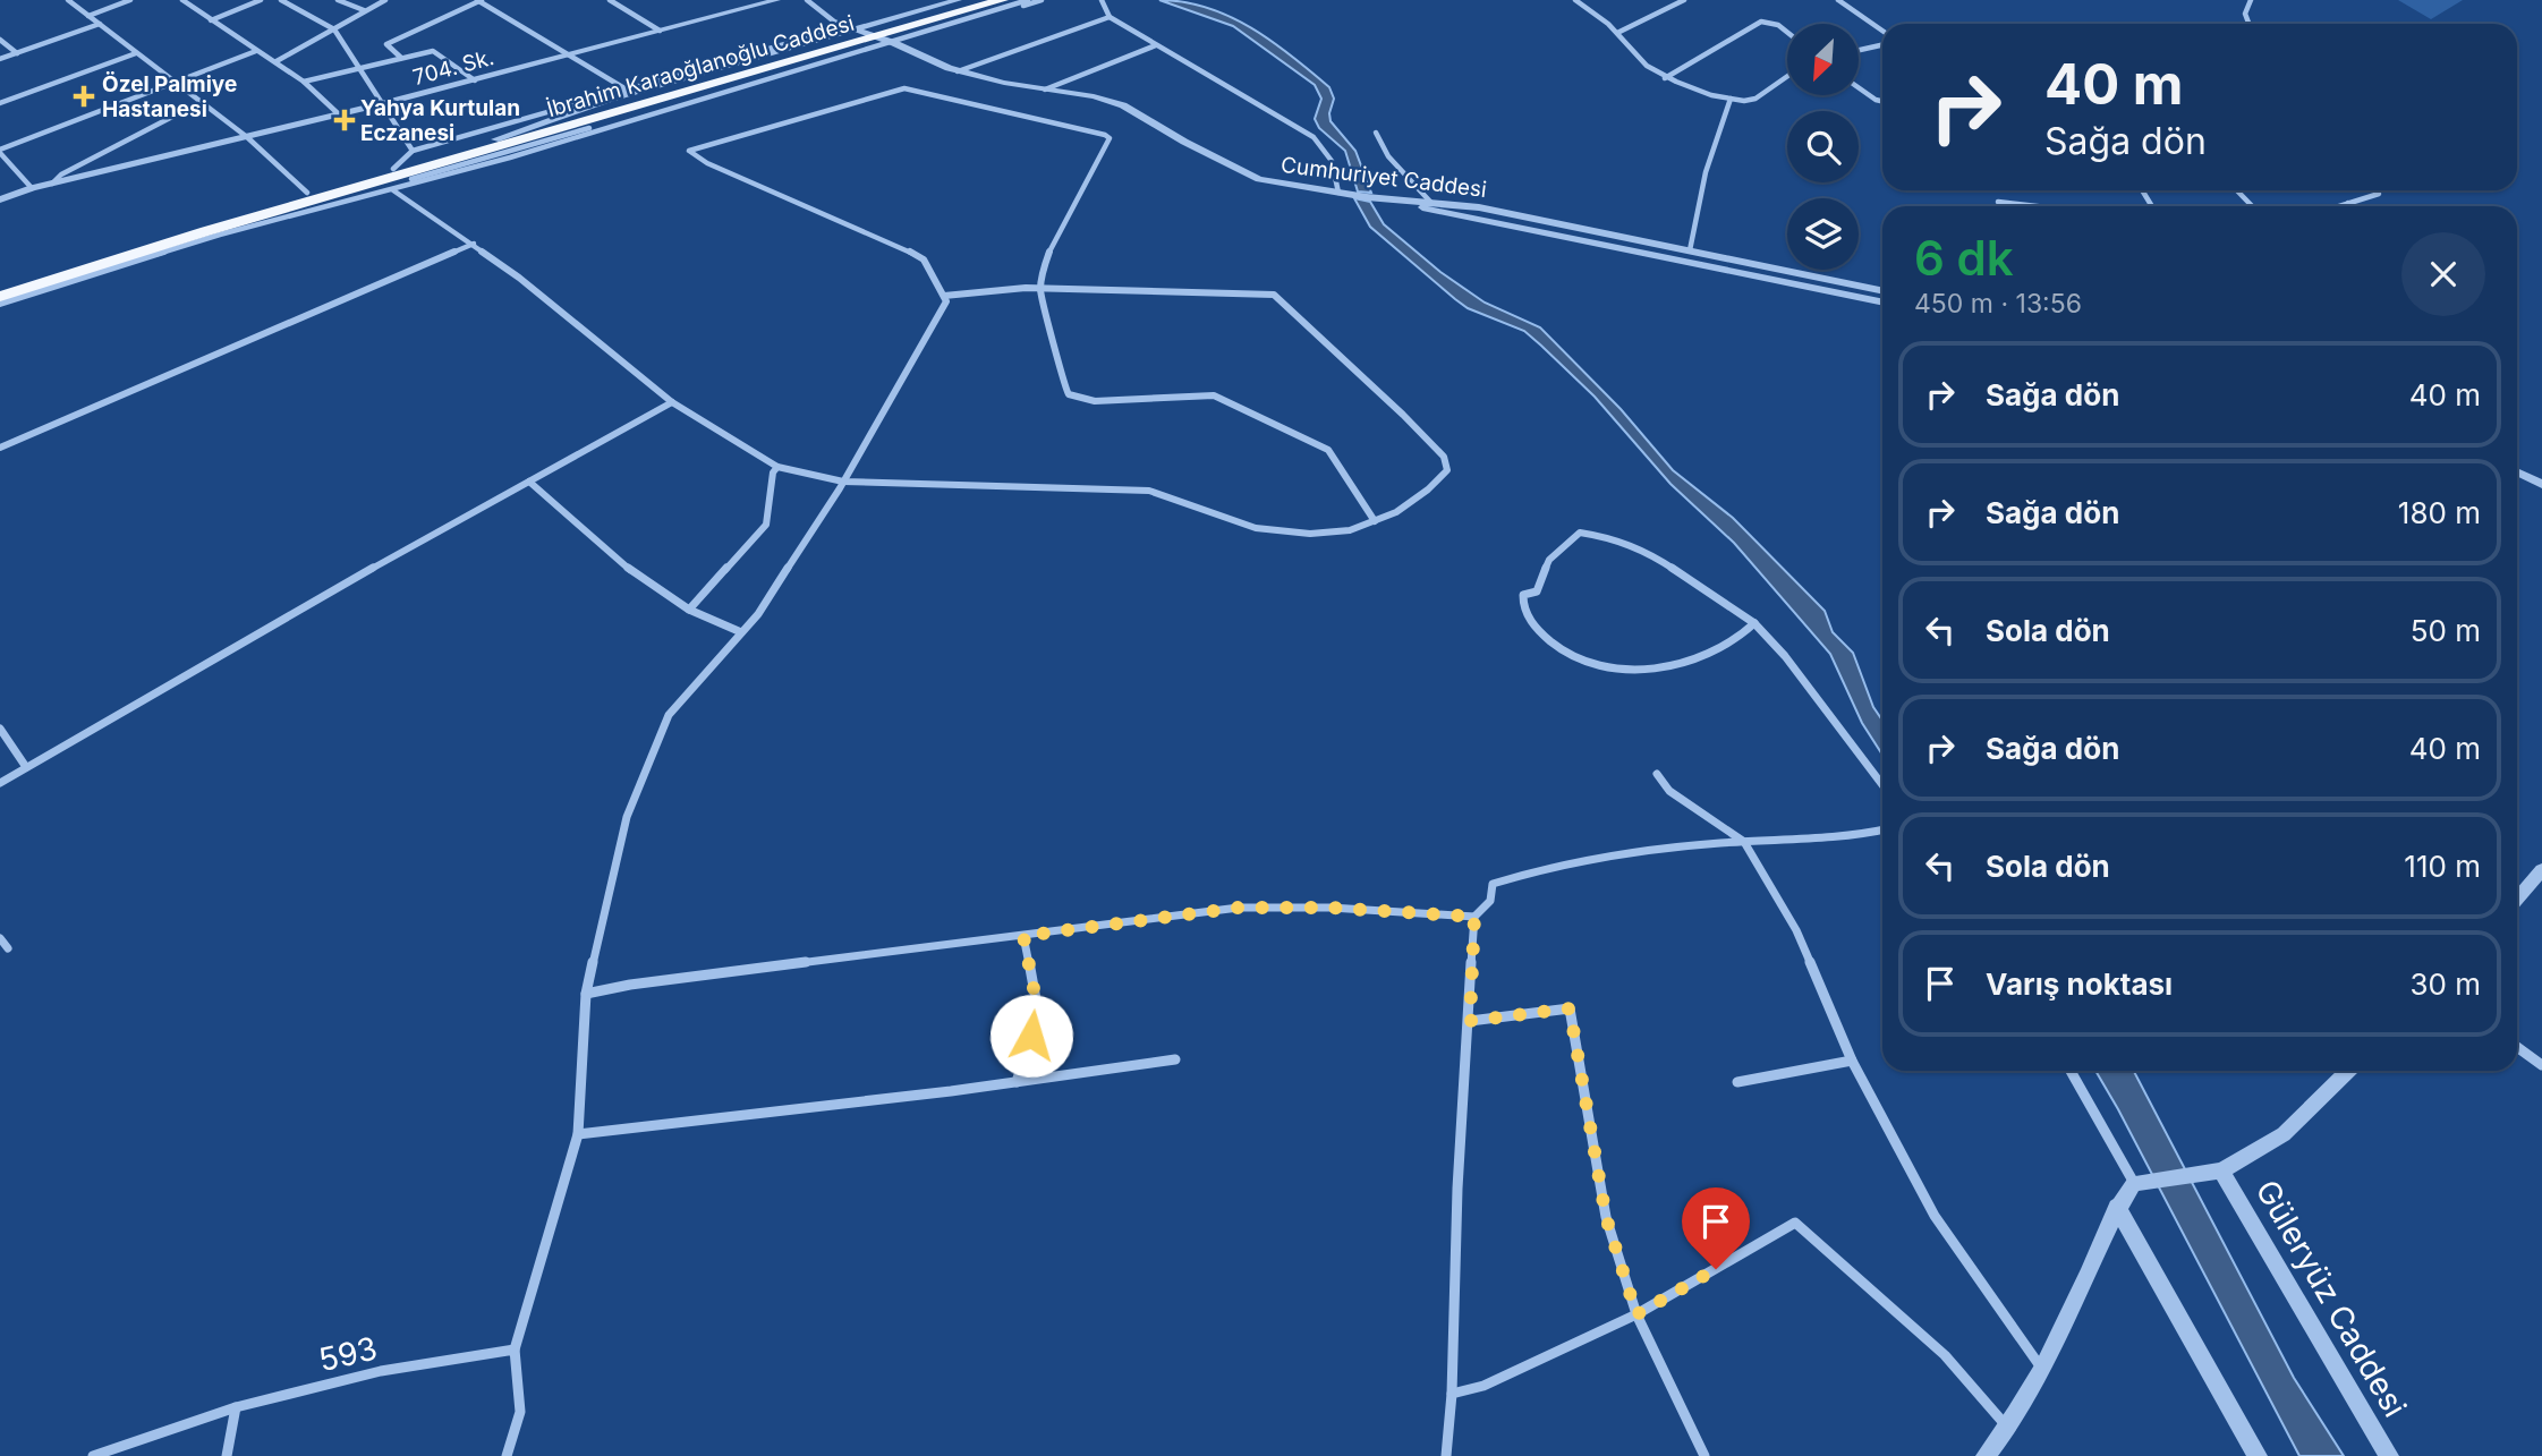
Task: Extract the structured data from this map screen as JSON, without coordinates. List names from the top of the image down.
{
  "streets": {
    "highway": ["İbrahim Karaoğlanoğlu Caddesi"],
    "street": [
      "704. Sk.",
      "Cumhuriyet Caddesi",
      "Güleryüz Caddesi",
      "593"
    ]
  },
  "places": {
    "health": ["Özel Palmiye Hastanesi", "Yahya Kurtulan Eczanesi"]
  },
  "north": "bottom left",
  "page": {
    "turn": ["40 m", "Sağa dön"],
    "heading": ["6 dk", "450 m · 13:56"],
    "list": [
      {
        "name": "Sağa dön",
        "value": "40 m"
      },
      {
        "name": "Sağa dön",
        "value": "180 m"
      },
      {
        "name": "Sola dön",
        "value": "50 m"
      },
      {
        "name": "Sağa dön",
        "value": "40 m"
      },
      {
        "name": "Sola dön",
        "value": "110 m"
      },
      {
        "name": "Varış noktası",
        "value": "30 m"
      }
    ]
  }
}
